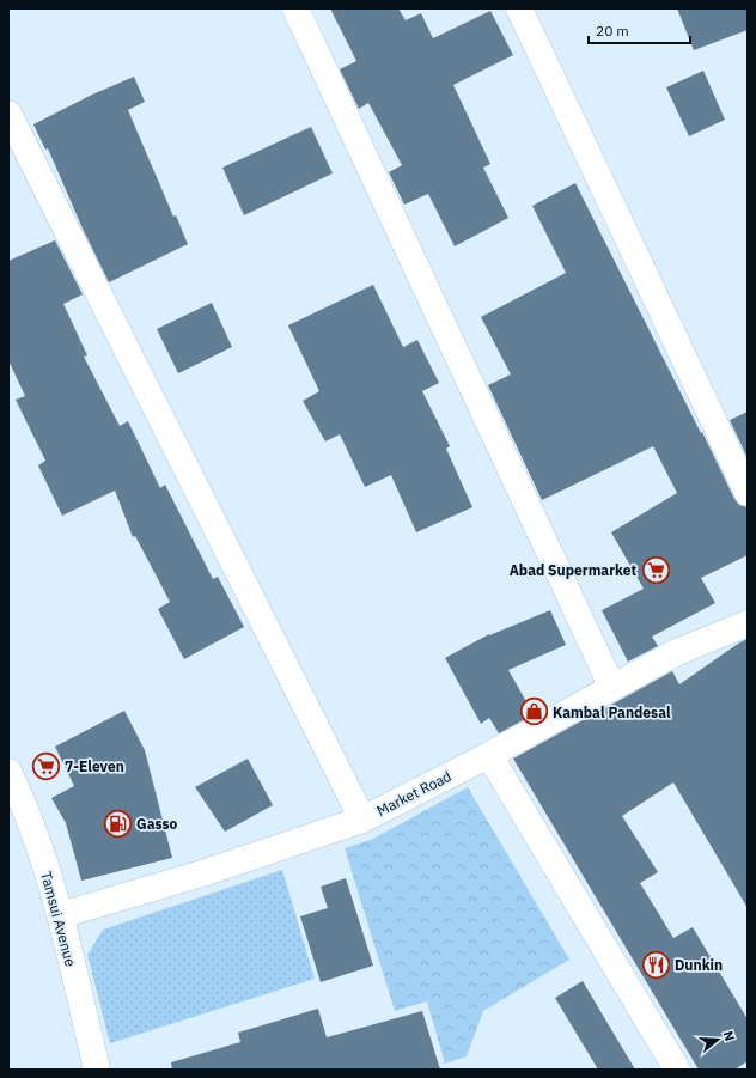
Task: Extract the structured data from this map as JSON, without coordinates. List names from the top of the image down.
{
  "streets": {
    "street": ["Market Road", "Tamsui Avenue"]
  },
  "crossings": [
    ["Market Road", "Tamsui Avenue"]
  ],
  "places": {
    "supermarket": ["Abad Supermarket", "7-Eleven"],
    "shop": ["Kambal Pandesal"],
    "fuel station": ["Gasso"],
    "restaurant": ["Dunkin"]
  },
  "scale_bar": "20 m",
  "north": "right"
}
